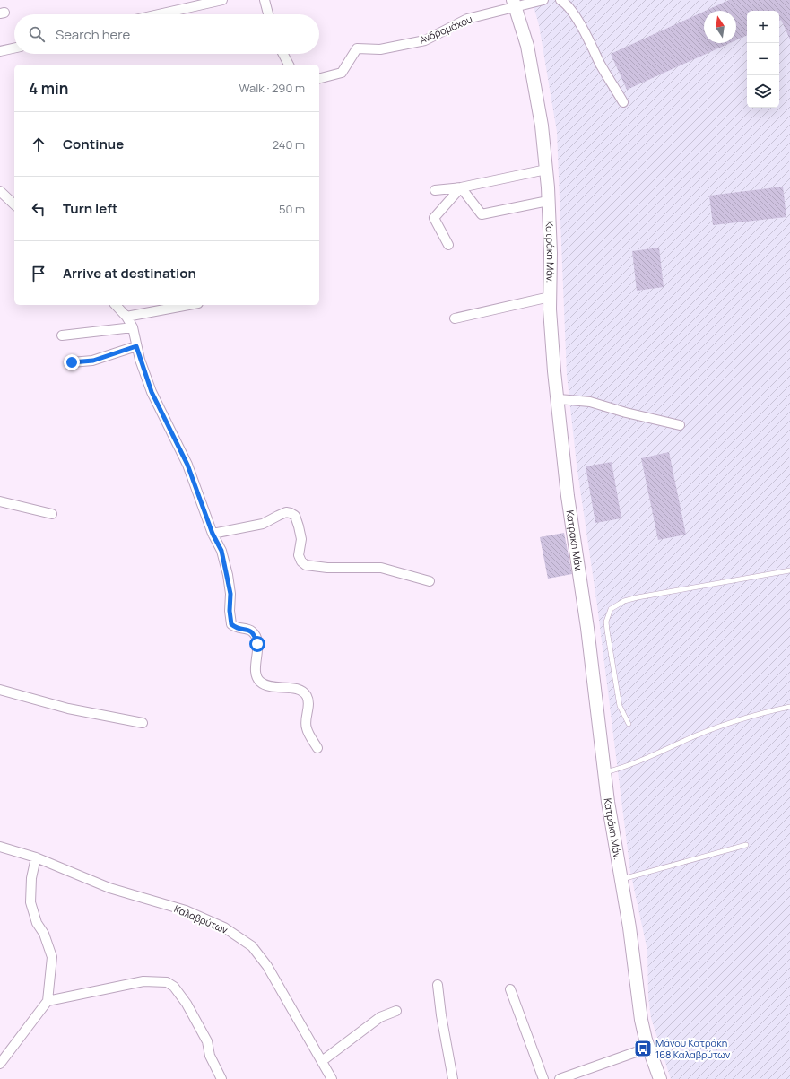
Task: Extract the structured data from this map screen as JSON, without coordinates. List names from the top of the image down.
{
  "streets": {
    "street": ["Ανδρομάχου", "Κατράκη Μάν.", "Καλαβρύτων"]
  },
  "crossings": [
    ["Ανδρομάχου", "Κατράκη Μάν."]
  ],
  "places": {
    "bus stop": ["Μάνου Κατράκη 168 Καλαβρύτων"]
  },
  "north": "top",
  "page": {
    "map_buttons": ["+", "−"],
    "search": "Search here",
    "heading": ["4 min", "Walk · 290 m"],
    "list": [
      ["Continue", "240 m"],
      ["Turn left", "50 m"],
      "Arrive at destination"
    ]
  }
}
